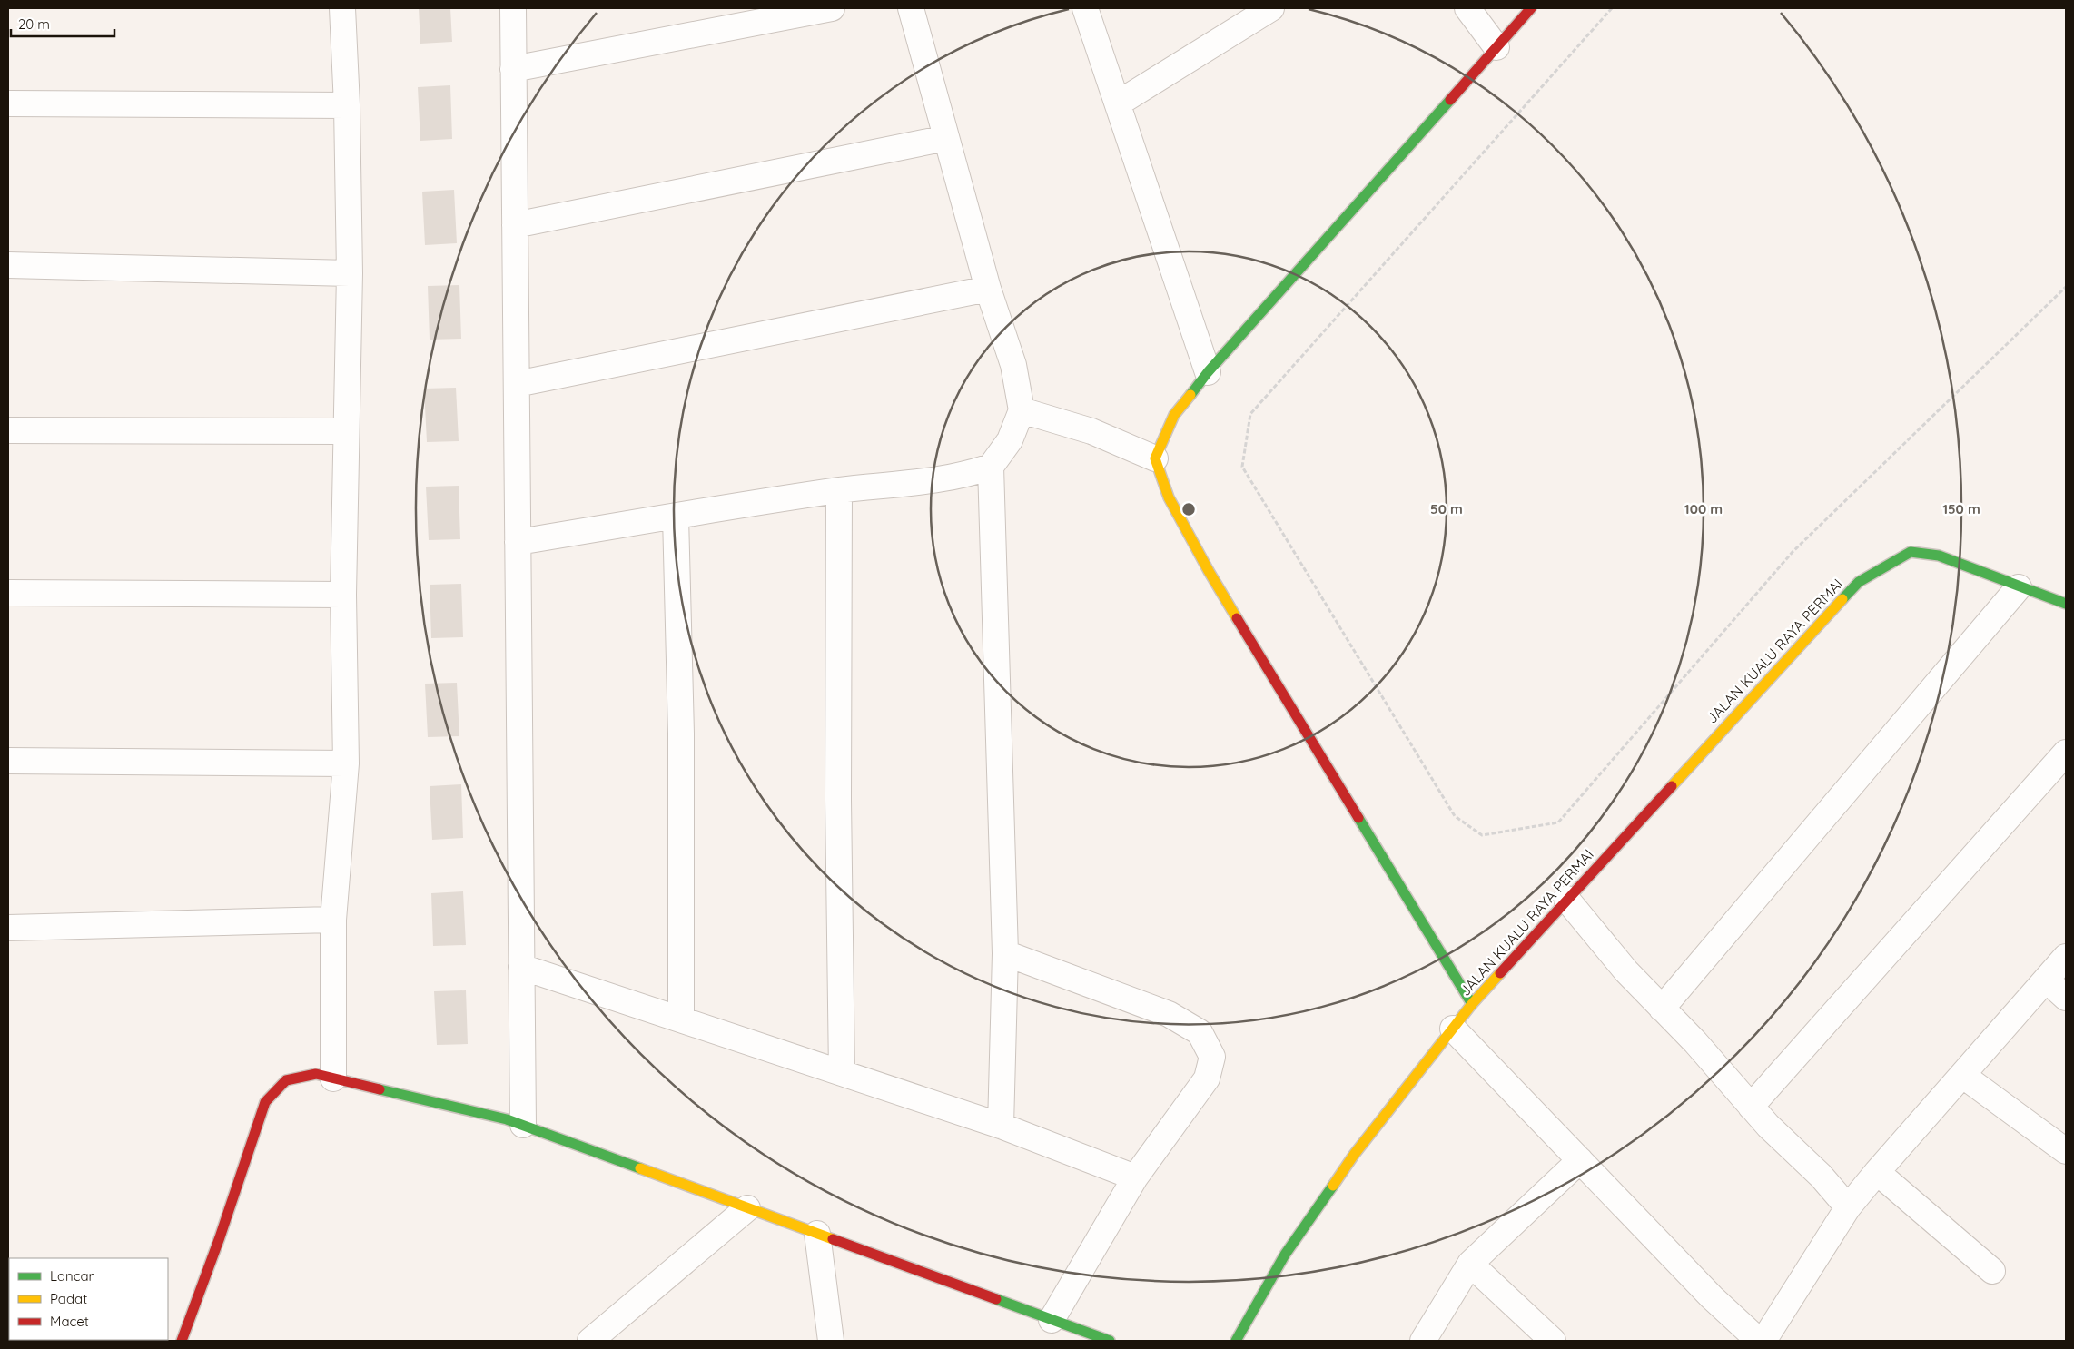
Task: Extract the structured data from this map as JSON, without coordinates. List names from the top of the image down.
{
  "streets": {
    "street": ["JALAN KUALU RAYA PERMAI"]
  },
  "legend": ["Lancar", "Padat", "Macet"],
  "scale_bar": "20 m",
  "rings": ["50 m", "100 m", "150 m"]
}
